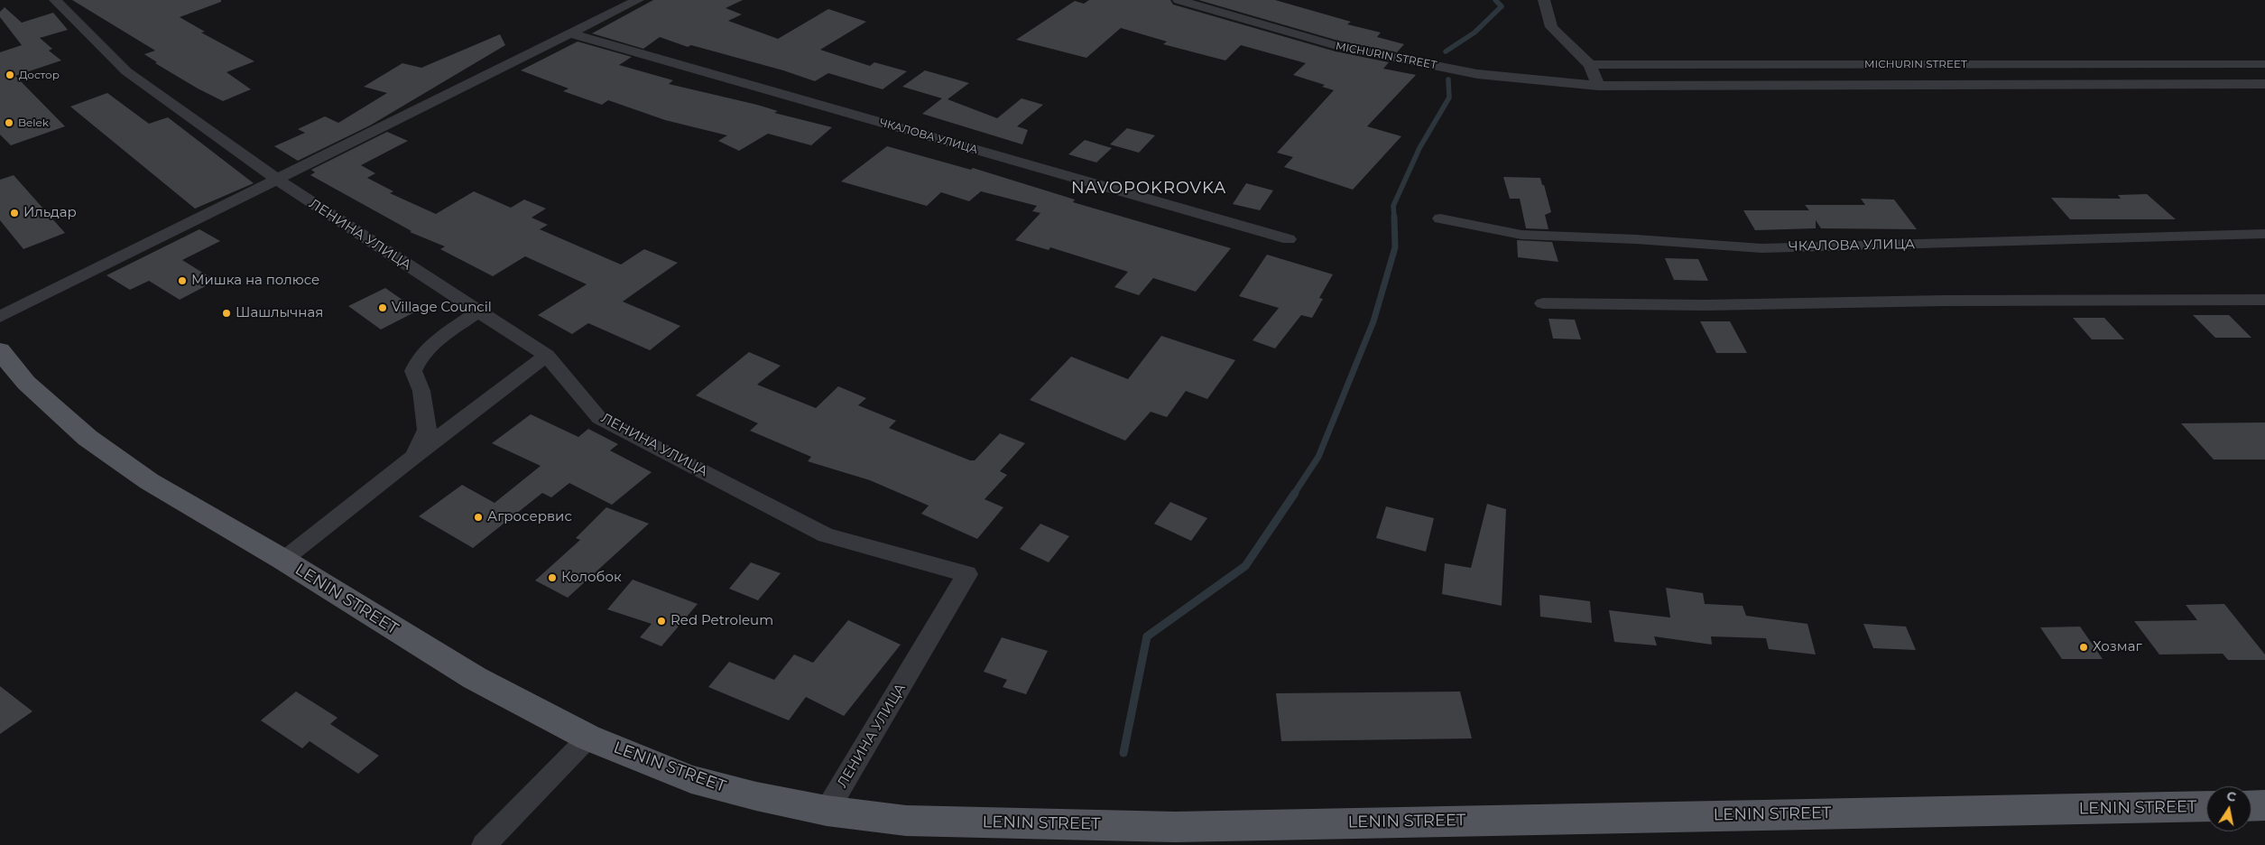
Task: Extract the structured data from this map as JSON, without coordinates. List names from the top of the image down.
{
  "streets": {
    "main road": ["LENIN STREET"],
    "street": ["MICHURIN STREET", "ЧКАЛОВА УЛИЦА", "ЛЕНИНА УЛИЦА"]
  },
  "crossings": [
    ["ЛЕНИНА УЛИЦА", "LENIN STREET"]
  ],
  "districts": ["NAVOPOKROVKA"],
  "places": [
    "Достор",
    "Belek",
    "Ильдар",
    "Мишка на полюсе",
    "Village Council",
    "Шашлычная",
    "Агросервис",
    "Колобок",
    "Red Petroleum",
    "Хозмаг"
  ],
  "north": "top"
}
